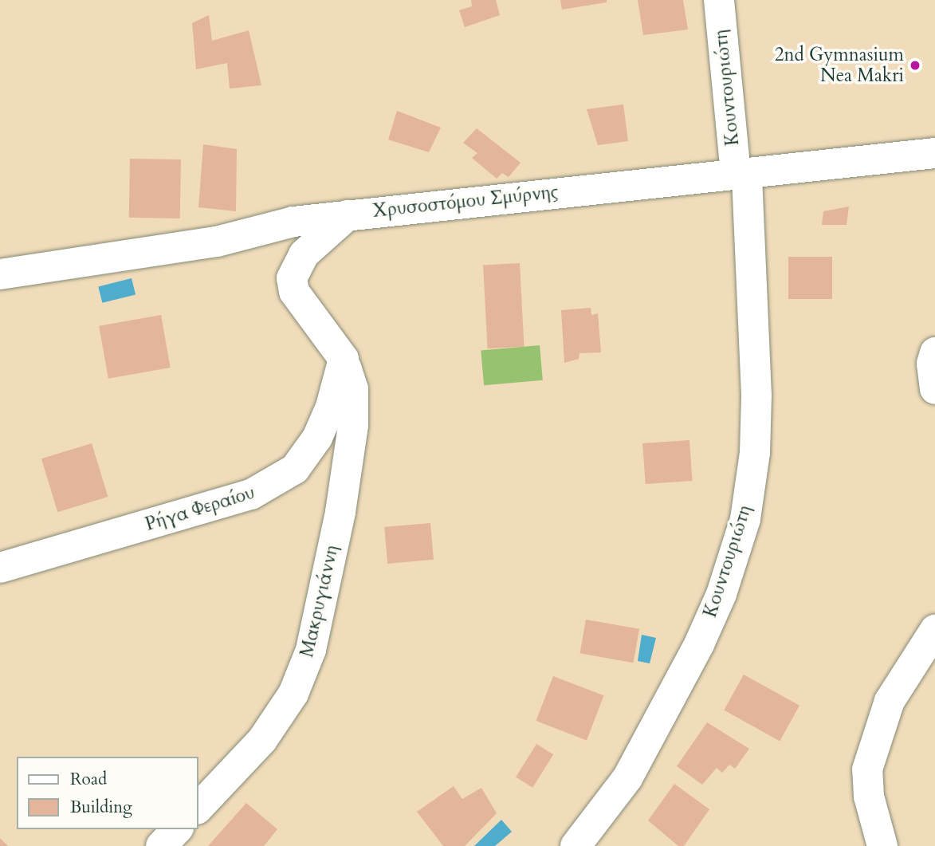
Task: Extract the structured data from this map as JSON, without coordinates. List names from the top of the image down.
{
  "streets": {
    "street": [
      "Κουντουριώτη",
      "Χρυσοστόμου Σμύρνης",
      "Ρήγα Φεραίου",
      "Μακρυγιάννη"
    ]
  },
  "crossings": [
    ["Κουντουριώτη", "Χρυσοστόμου Σμύρνης"],
    ["Ρήγα Φεραίου", "Μακρυγιάννη"]
  ],
  "places": ["2nd Gymnasium Nea Makri"],
  "legend": ["Road", "Building"]
}
